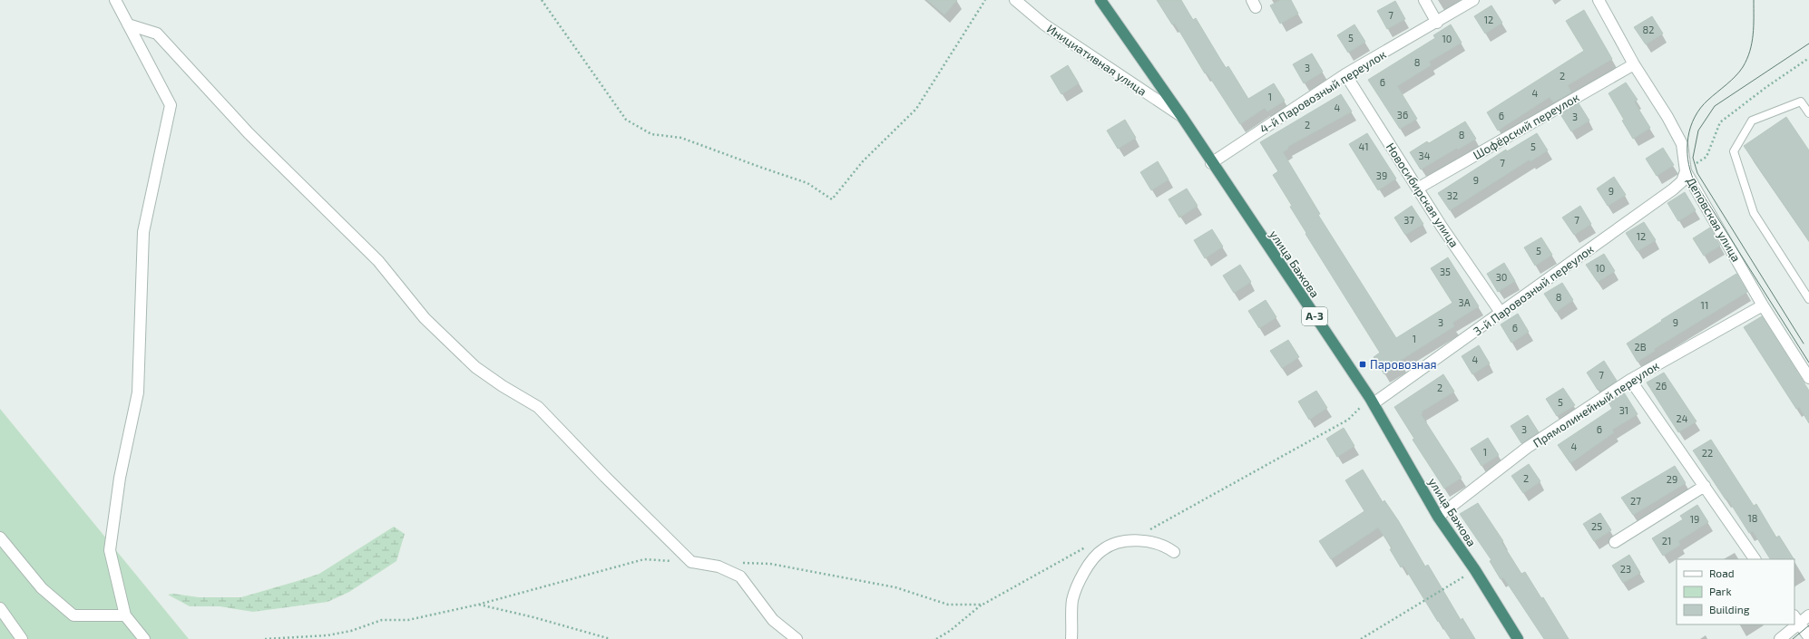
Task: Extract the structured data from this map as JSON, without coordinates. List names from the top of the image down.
{
  "streets": {
    "highway": ["улица Бажова", "A-3"],
    "street": [
      "Инициативная улица",
      "4-й Паровозный переулок",
      "Шофёрский переулок",
      "Новосибирская улица",
      "Деповская улица",
      "3-й Паровозный переулок",
      "Прямолинейный переулок"
    ]
  },
  "crossings": [
    ["Инициативная улица", "улица Бажова"],
    ["4-й Паровозный переулок", "Новосибирская улица"],
    ["4-й Паровозный переулок", "улица Бажова"],
    ["Шофёрский переулок", "Новосибирская улица"],
    ["Шофёрский переулок", "Деповская улица"],
    ["Новосибирская улица", "3-й Паровозный переулок"],
    ["Деповская улица", "3-й Паровозный переулок"],
    ["Деповская улица", "Прямолинейный переулок"],
    ["улица Бажова", "3-й Паровозный переулок"],
    ["улица Бажова", "Прямолинейный переулок"]
  ],
  "places": {
    "transit": ["Паровозная"]
  },
  "house_numbers": [
    "7",
    "12",
    "82",
    "5",
    "10",
    "8",
    "3",
    "2",
    "6",
    "4",
    "1",
    "4",
    "36",
    "6",
    "3",
    "2",
    "8",
    "41",
    "5",
    "34",
    "7",
    "39",
    "9",
    "9",
    "32",
    "37",
    "7",
    "12",
    "5",
    "10",
    "35",
    "30",
    "8",
    "3А",
    "11",
    "3",
    "9",
    "6",
    "1",
    "2В",
    "4",
    "7",
    "26",
    "2",
    "5",
    "31",
    "24",
    "3",
    "6",
    "4",
    "1",
    "22",
    "2",
    "29",
    "27",
    "18",
    "19",
    "25",
    "21",
    "23"
  ],
  "legend": ["Road", "Park", "Building"]
}
